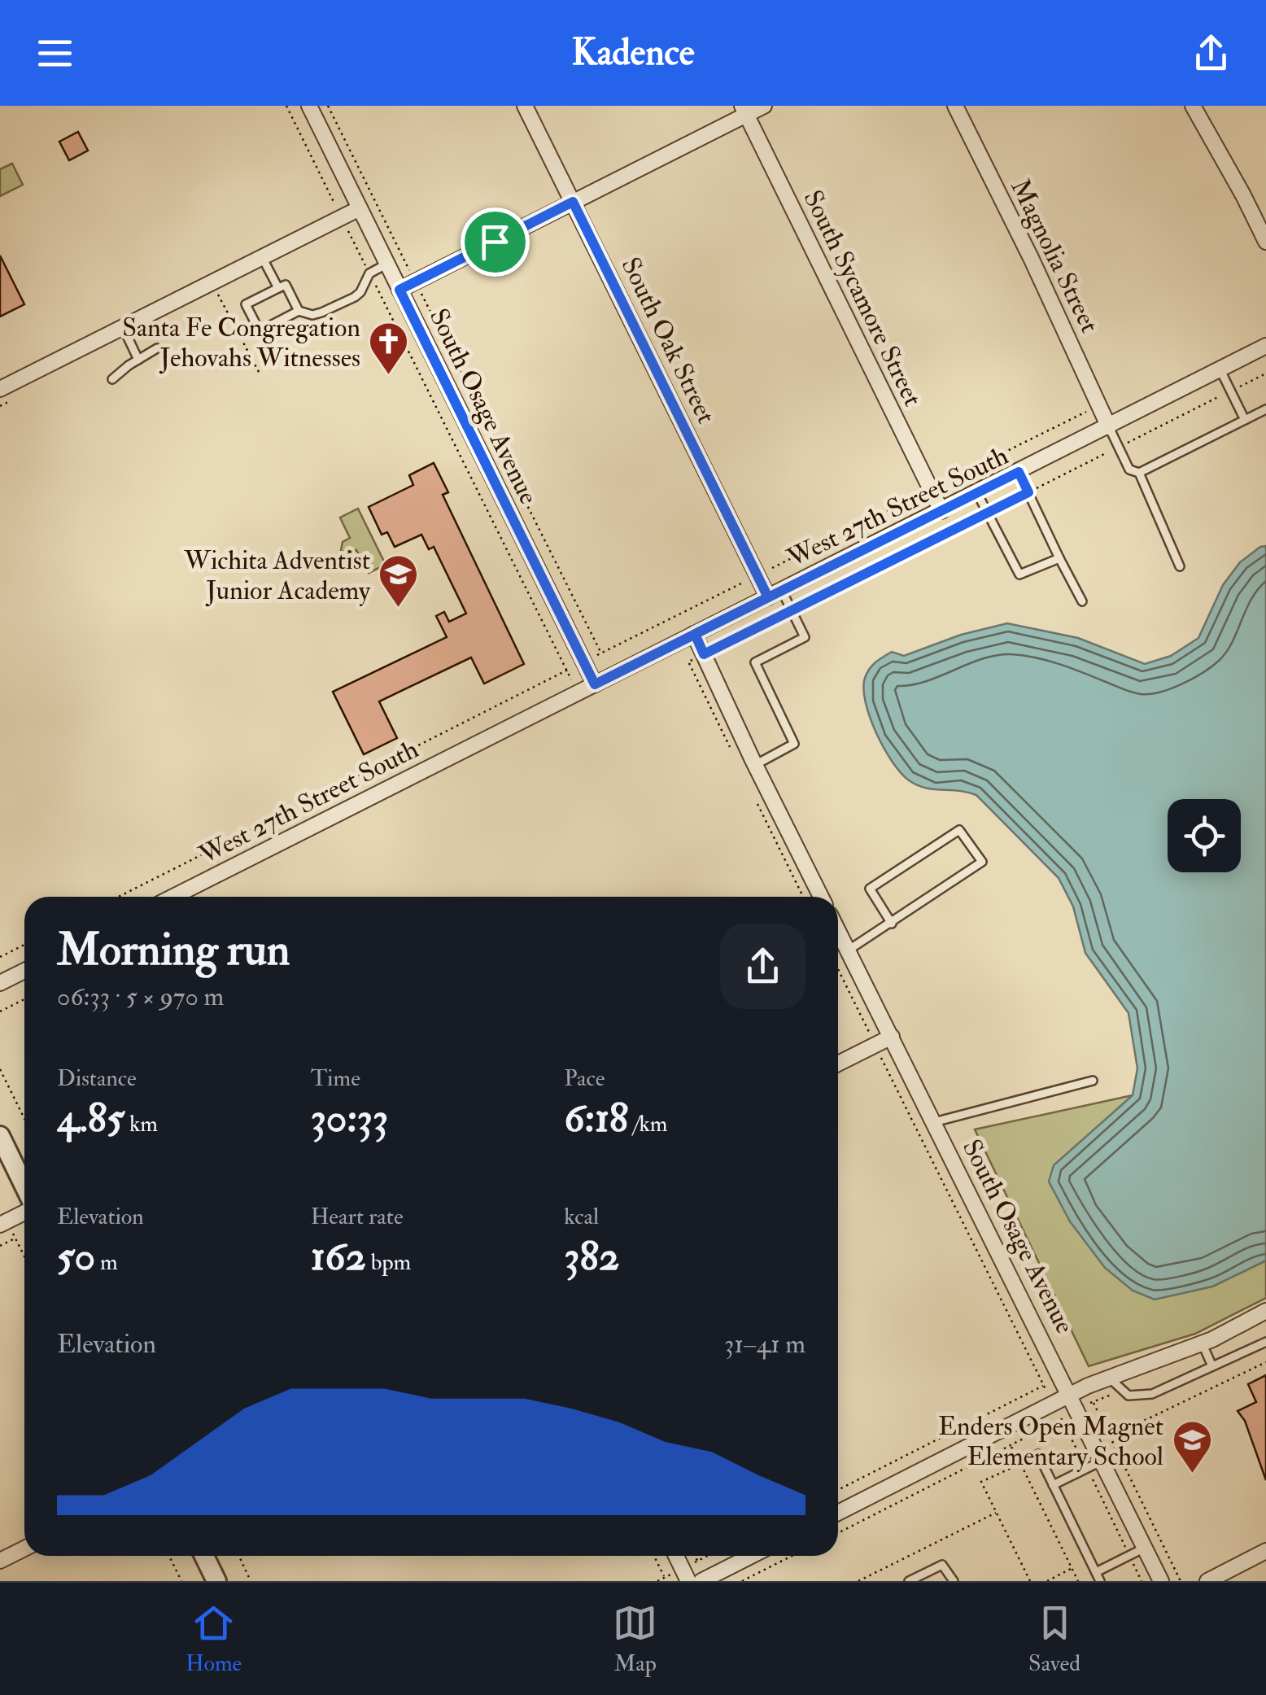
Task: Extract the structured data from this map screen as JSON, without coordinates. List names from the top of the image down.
{
  "streets": {
    "street": [
      "Magnolia Street",
      "South Sycamore Street",
      "South Oak Street",
      "South Osage Avenue",
      "West 27th Street South"
    ]
  },
  "crossings": [
    ["Magnolia Street", "West 27th Street South"],
    ["South Sycamore Street", "West 27th Street South"],
    ["South Oak Street", "West 27th Street South"],
    ["South Osage Avenue", "West 27th Street South"]
  ],
  "places": {
    "church": ["Santa Fe Congregation Jehovahs Witnesses"],
    "school or university": ["Wichita Adventist Junior Academy", "Enders Open Magnet Elementary School"]
  },
  "page": {
    "header": "Kadence",
    "heading": ["Morning run", "06:33 · 5 × 970 m"],
    "stats": [
      ["Distance", "4.85 km"],
      ["Time", "30:33"],
      ["Pace", "6:18 /km"],
      ["Elevation", "50 m"],
      ["Heart rate", "162 bpm"],
      ["kcal", "382"]
    ],
    "chart": ["Elevation", "31–41 m"],
    "tabs": ["Home", "Map", "Saved"]
  }
}
